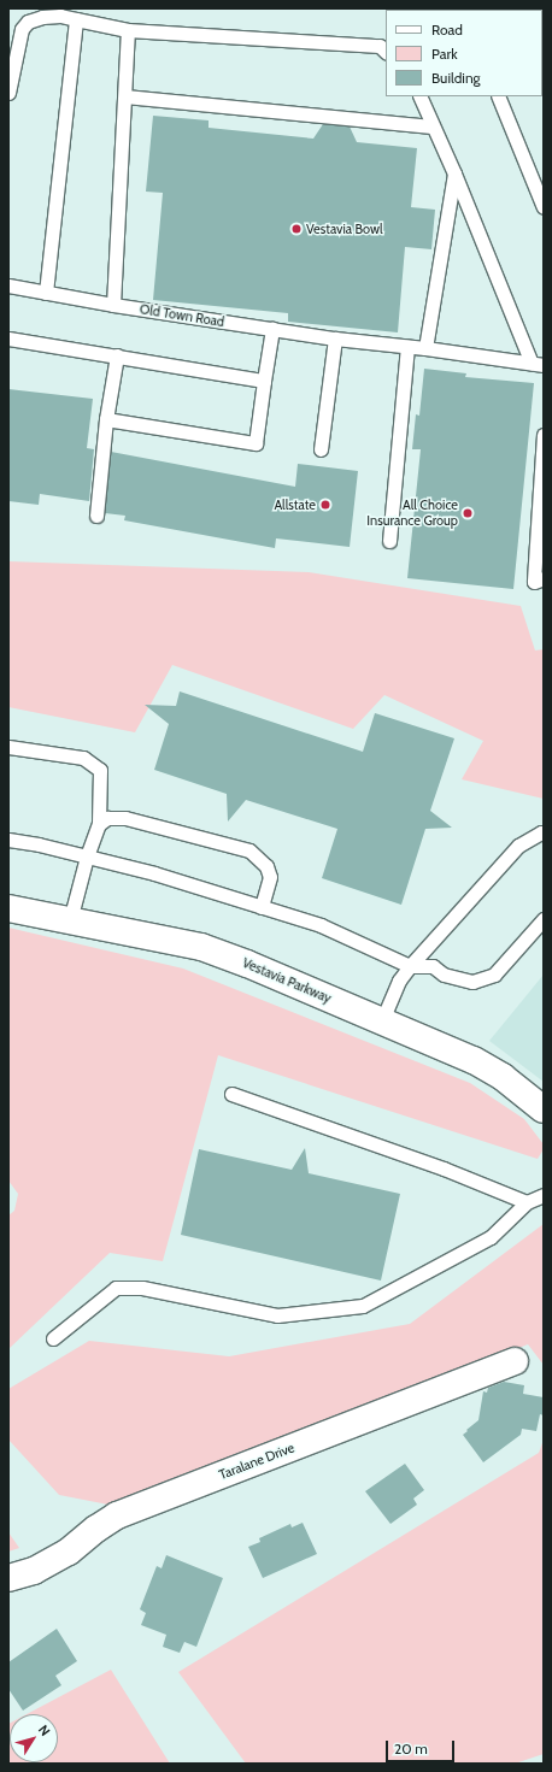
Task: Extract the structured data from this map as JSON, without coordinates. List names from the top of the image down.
{
  "streets": {
    "street": ["Vestavia Parkway", "Taralane Drive"],
    "lane": ["Old Town Road"]
  },
  "places": ["Vestavia Bowl", "Allstate", "All Choice Insurance Group"],
  "legend": ["Road", "Park", "Building"],
  "scale_bar": "20 m",
  "north": "top right"
}
